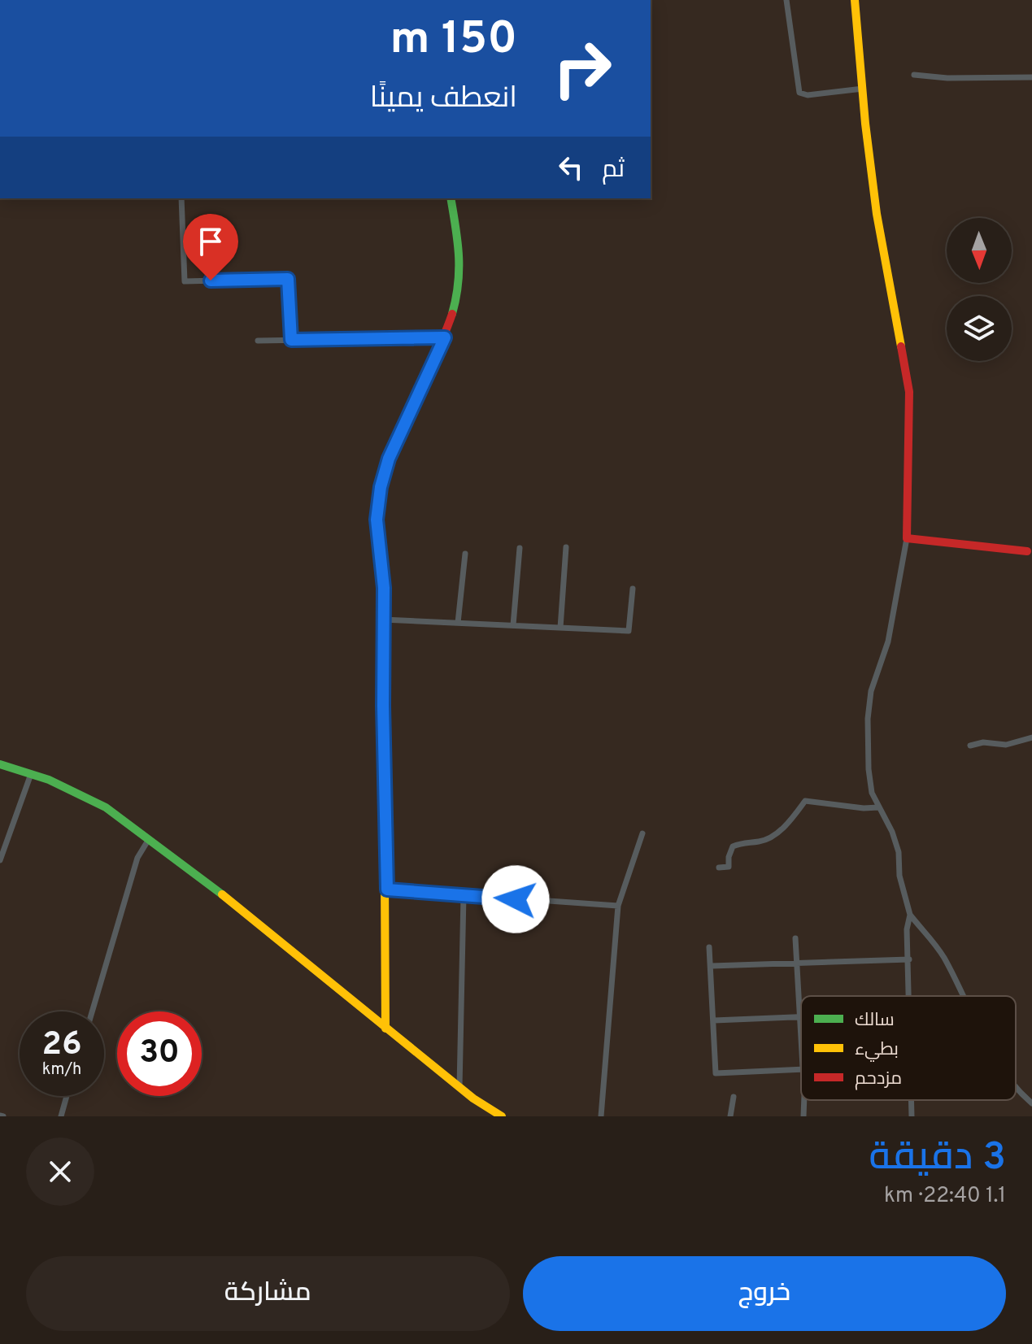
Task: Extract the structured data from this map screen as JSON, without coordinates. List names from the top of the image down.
{
  "legend": ["سالك", "بطيء", "مزدحم"],
  "north": "bottom",
  "page": {
    "turn": ["150 m", "انعطف يمينًا"],
    "then": "ثم",
    "speed": "26 km/h",
    "limit": "30",
    "heading": ["3 دقيقة", "1.1 km · 22:40"],
    "buttons": ["خروج", "مشاركة"]
  }
}
